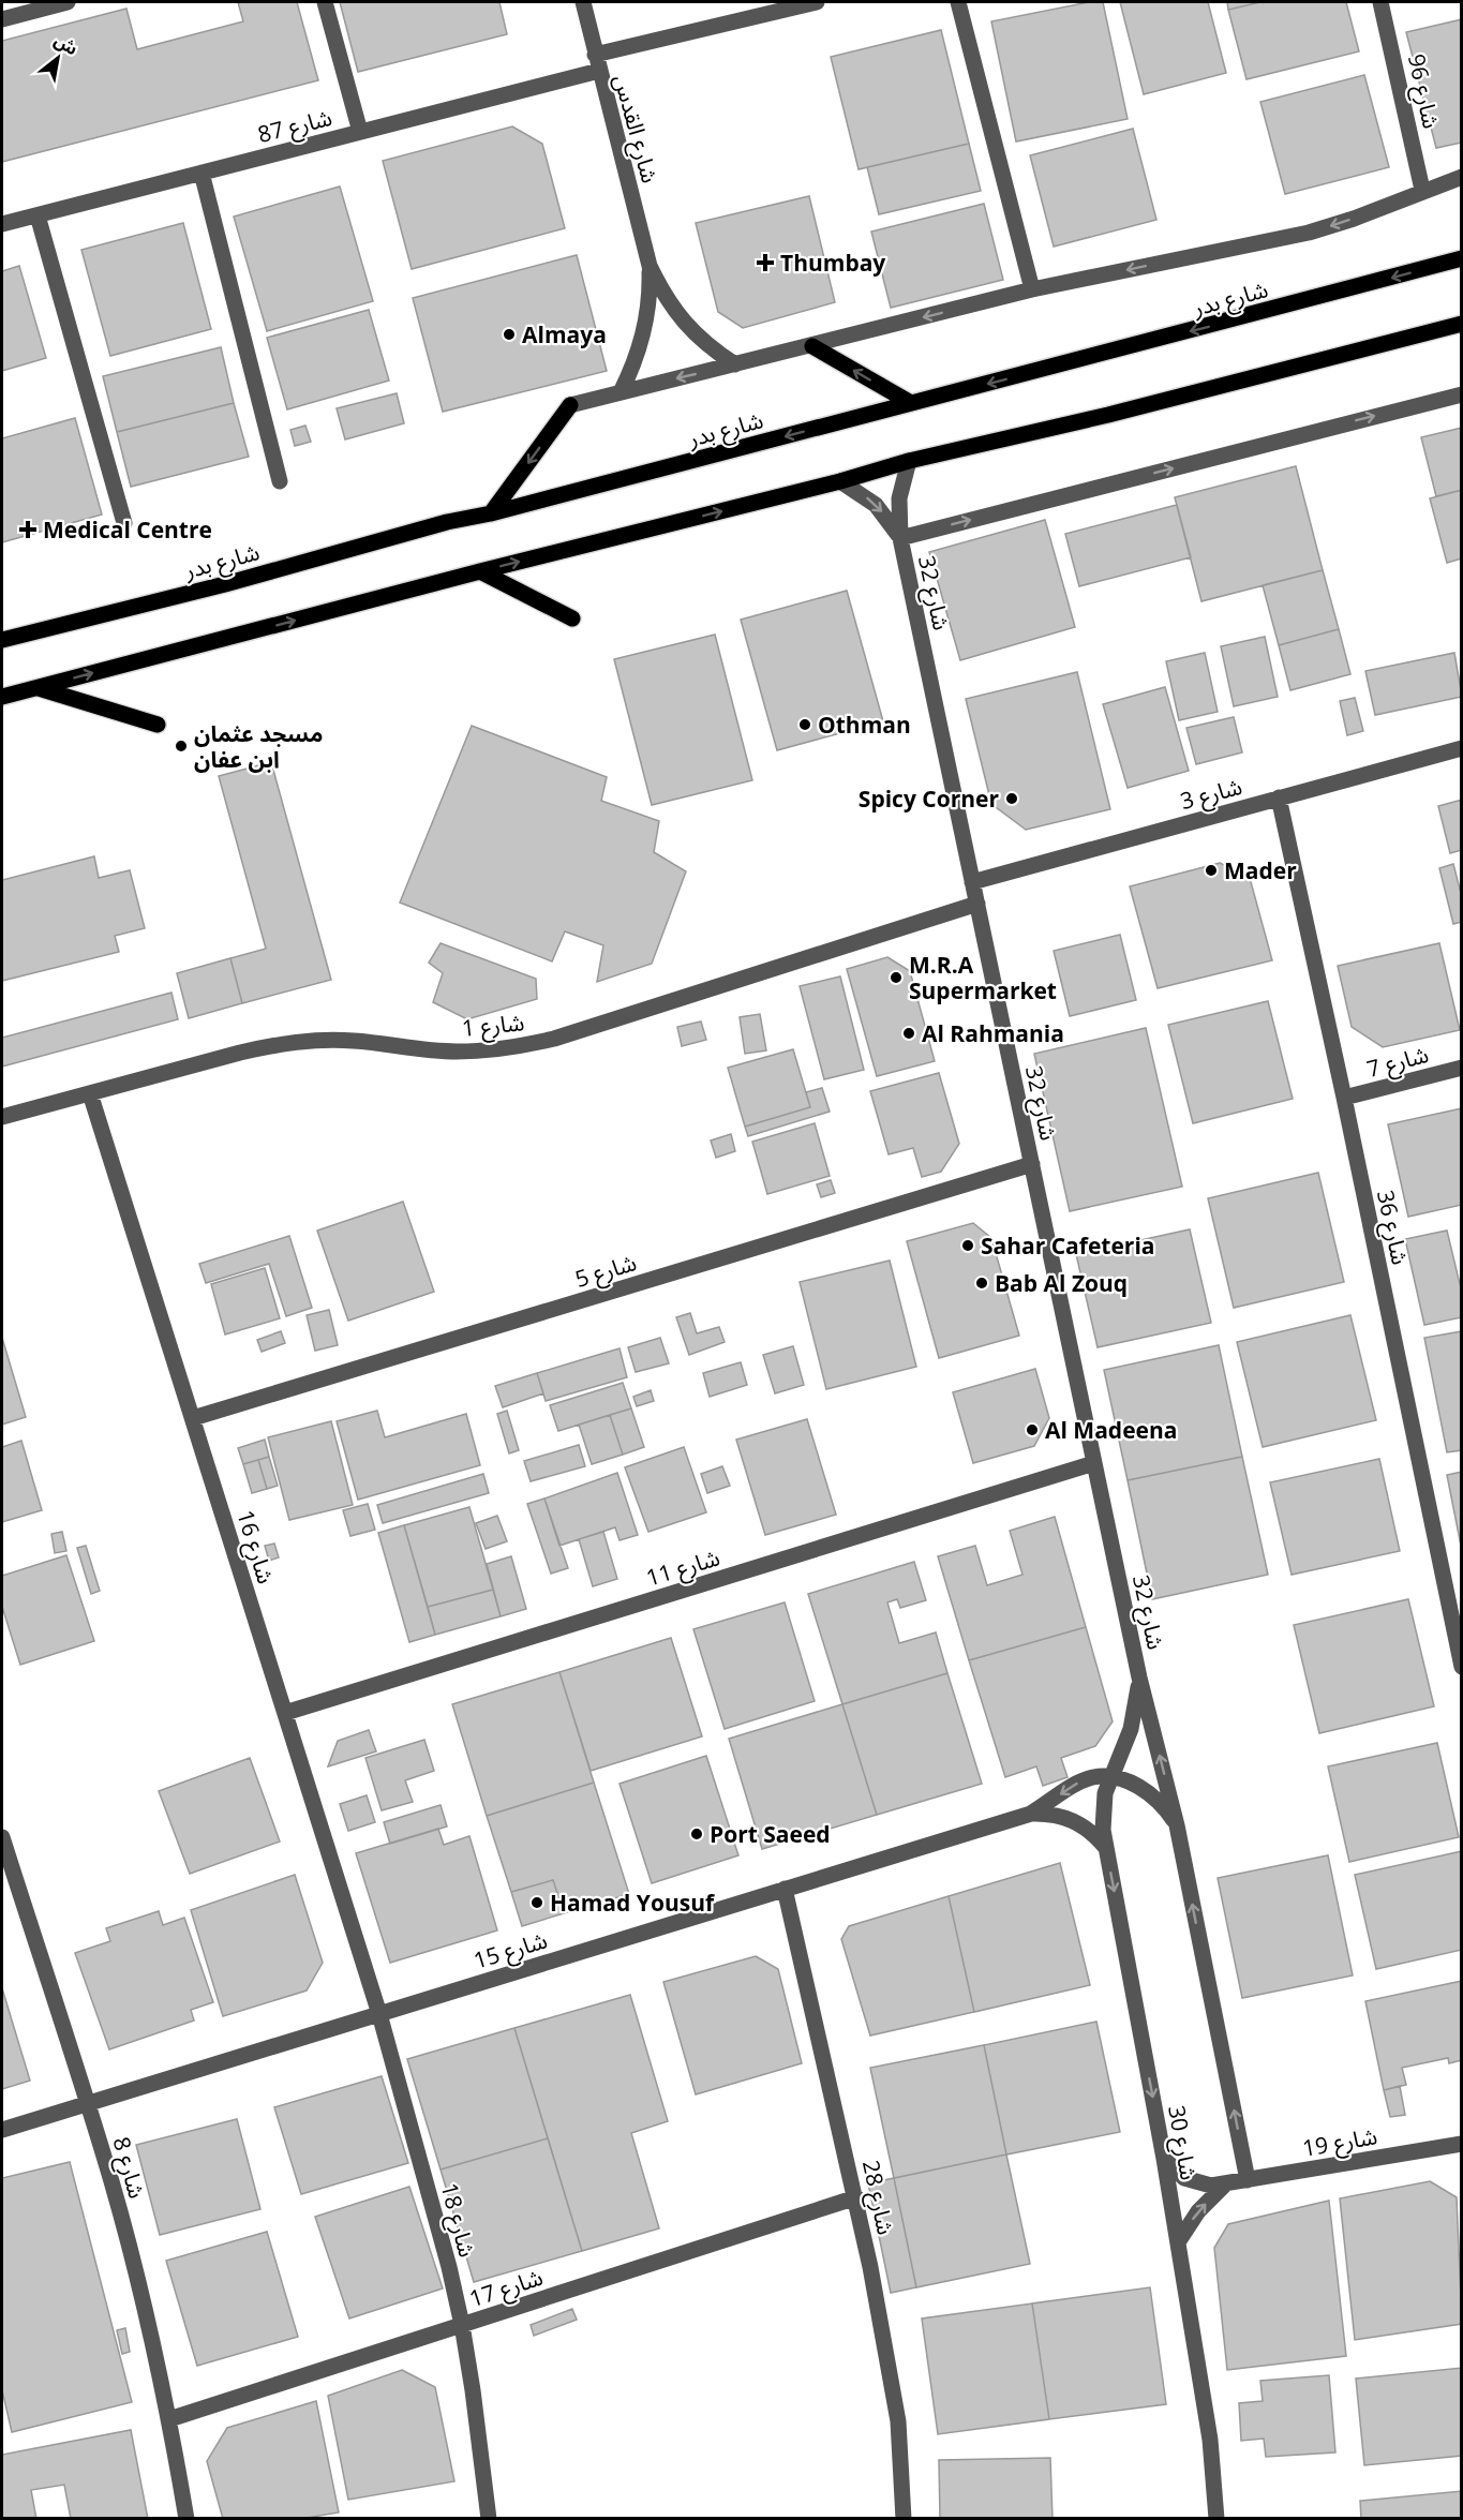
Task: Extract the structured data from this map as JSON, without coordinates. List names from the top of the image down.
{
  "streets": {
    "main road": ["شارع بدر"],
    "street": [
      "شارع 96",
      "شارع 87",
      "شارع القدس",
      "شارع 32",
      "شارع 3",
      "شارع 1",
      "شارع 7",
      "شارع 36",
      "شارع 5",
      "شارع 16",
      "شارع 11",
      "شارع 15",
      "شارع 19",
      "شارع 30",
      "شارع 8",
      "شارع 28",
      "شارع 18",
      "شارع 17"
    ]
  },
  "crossings": [
    ["شارع 87", "شارع القدس"],
    ["شارع 32", "شارع 3"],
    ["شارع 32", "شارع 1"],
    ["شارع 32", "شارع 5"],
    ["شارع 32", "شارع 11"],
    ["شارع 32", "شارع 15"],
    ["شارع 32", "شارع 30"],
    ["شارع 3", "شارع 36"],
    ["شارع 1", "شارع 16"],
    ["شارع 7", "شارع 36"],
    ["شارع 5", "شارع 16"],
    ["شارع 16", "شارع 11"],
    ["شارع 16", "شارع 15"],
    ["شارع 16", "شارع 18"],
    ["شارع 15", "شارع 30"],
    ["شارع 15", "شارع 8"],
    ["شارع 15", "شارع 28"],
    ["شارع 15", "شارع 18"],
    ["شارع 19", "شارع 30"],
    ["شارع 8", "شارع 17"],
    ["شارع 28", "شارع 17"],
    ["شارع 18", "شارع 17"]
  ],
  "places": {
    "health": ["Thumbay", "Medical Centre"],
    "other": [
      "Almaya",
      "Othman",
      "مسجد عثمان ابن عفان",
      "Spicy Corner",
      "Mader",
      "M.R.A Supermarket",
      "Al Rahmania",
      "Sahar Cafeteria",
      "Bab Al Zouq",
      "Al Madeena",
      "Port Saeed",
      "Hamad Yousuf"
    ]
  },
  "north": "top right"
}
